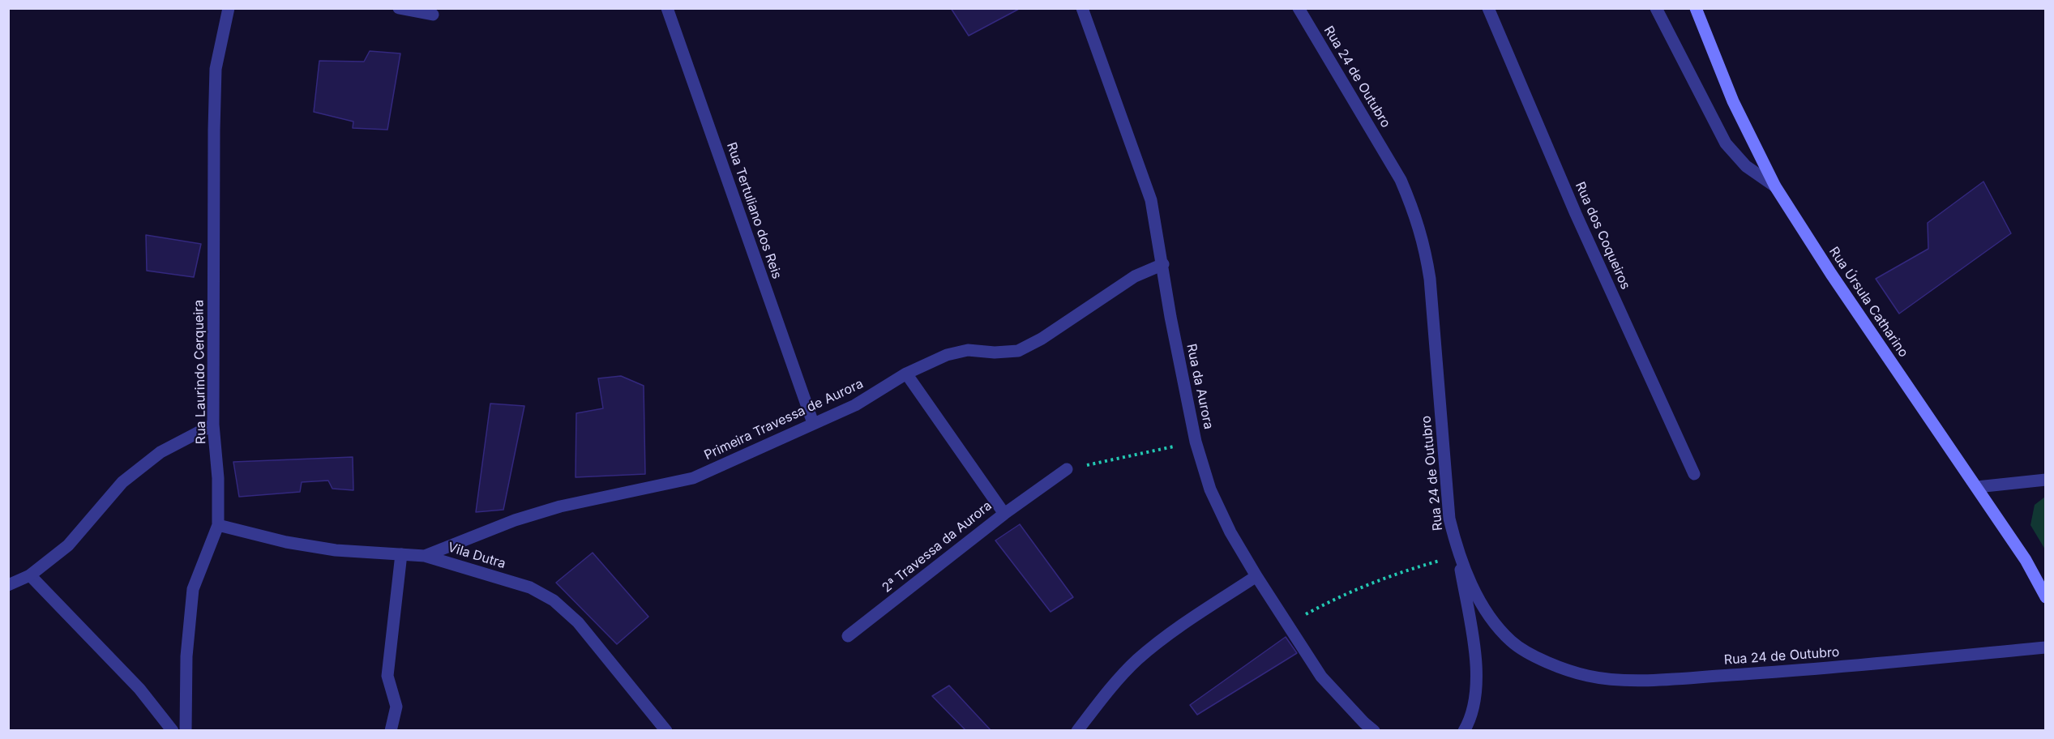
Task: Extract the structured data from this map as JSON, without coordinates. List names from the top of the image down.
{
  "streets": {
    "main road": ["Rua Úrsula Catharino"],
    "street": [
      "Rua 24 de Outubro",
      "Rua Tertuliano dos Reis",
      "Rua dos Coqueiros",
      "Rua Laurindo Cerqueira",
      "Rua da Aurora",
      "Primeira Travessa de Aurora",
      "2ª Travessa da Aurora",
      "Vila Dutra"
    ]
  },
  "crossings": [
    ["Rua Tertuliano dos Reis", "Primeira Travessa de Aurora"],
    ["Rua Laurindo Cerqueira", "Vila Dutra"],
    ["Rua da Aurora", "Primeira Travessa de Aurora"],
    ["Primeira Travessa de Aurora", "2ª Travessa da Aurora"],
    ["Primeira Travessa de Aurora", "Vila Dutra"]
  ]
}
